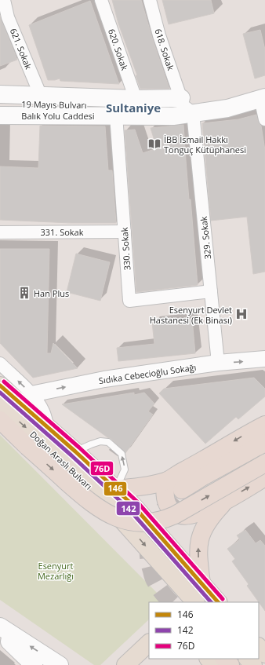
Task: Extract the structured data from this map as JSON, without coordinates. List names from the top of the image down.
{
  "streets": {
    "main road": ["19 Mayıs Bulvarı", "Balık Yolu Caddesi", "Doğan Araslı Bulvarı"],
    "street": [
      "621. Sokak",
      "620. Sokak",
      "618. Sokak",
      "331. Sokak",
      "329. Sokak",
      "330. Sokak",
      "Sıdıka Cebecioğlu Sokağı"
    ]
  },
  "crossings": [
    ["621. Sokak", "19 Mayıs Bulvarı"],
    ["620. Sokak", "19 Mayıs Bulvarı"],
    ["618. Sokak", "19 Mayıs Bulvarı"],
    ["618. Sokak", "Balık Yolu Caddesi"],
    ["618. Sokak", "329. Sokak"],
    ["19 Mayıs Bulvarı", "Balık Yolu Caddesi"],
    ["19 Mayıs Bulvarı", "329. Sokak"],
    ["Balık Yolu Caddesi", "329. Sokak"],
    ["Balık Yolu Caddesi", "330. Sokak"],
    ["331. Sokak", "330. Sokak"],
    ["329. Sokak", "330. Sokak"],
    ["329. Sokak", "Sıdıka Cebecioğlu Sokağı"]
  ],
  "one_way": ["Sıdıka Cebecioğlu Sokağı"],
  "districts": ["Sultaniye"],
  "parks": ["Esenyurt Mezarlığı"],
  "places": {
    "library": ["İBB İsmail Hakkı Tonguç Kütüphanesi"],
    "building": ["Han Plus"],
    "hospital": ["Esenyurt Devlet Hastanesi (Ek Binası)"]
  },
  "lines": ["transit line 76D", "transit line 146", "transit line 142"],
  "legend": ["146", "142", "76D"]
}
